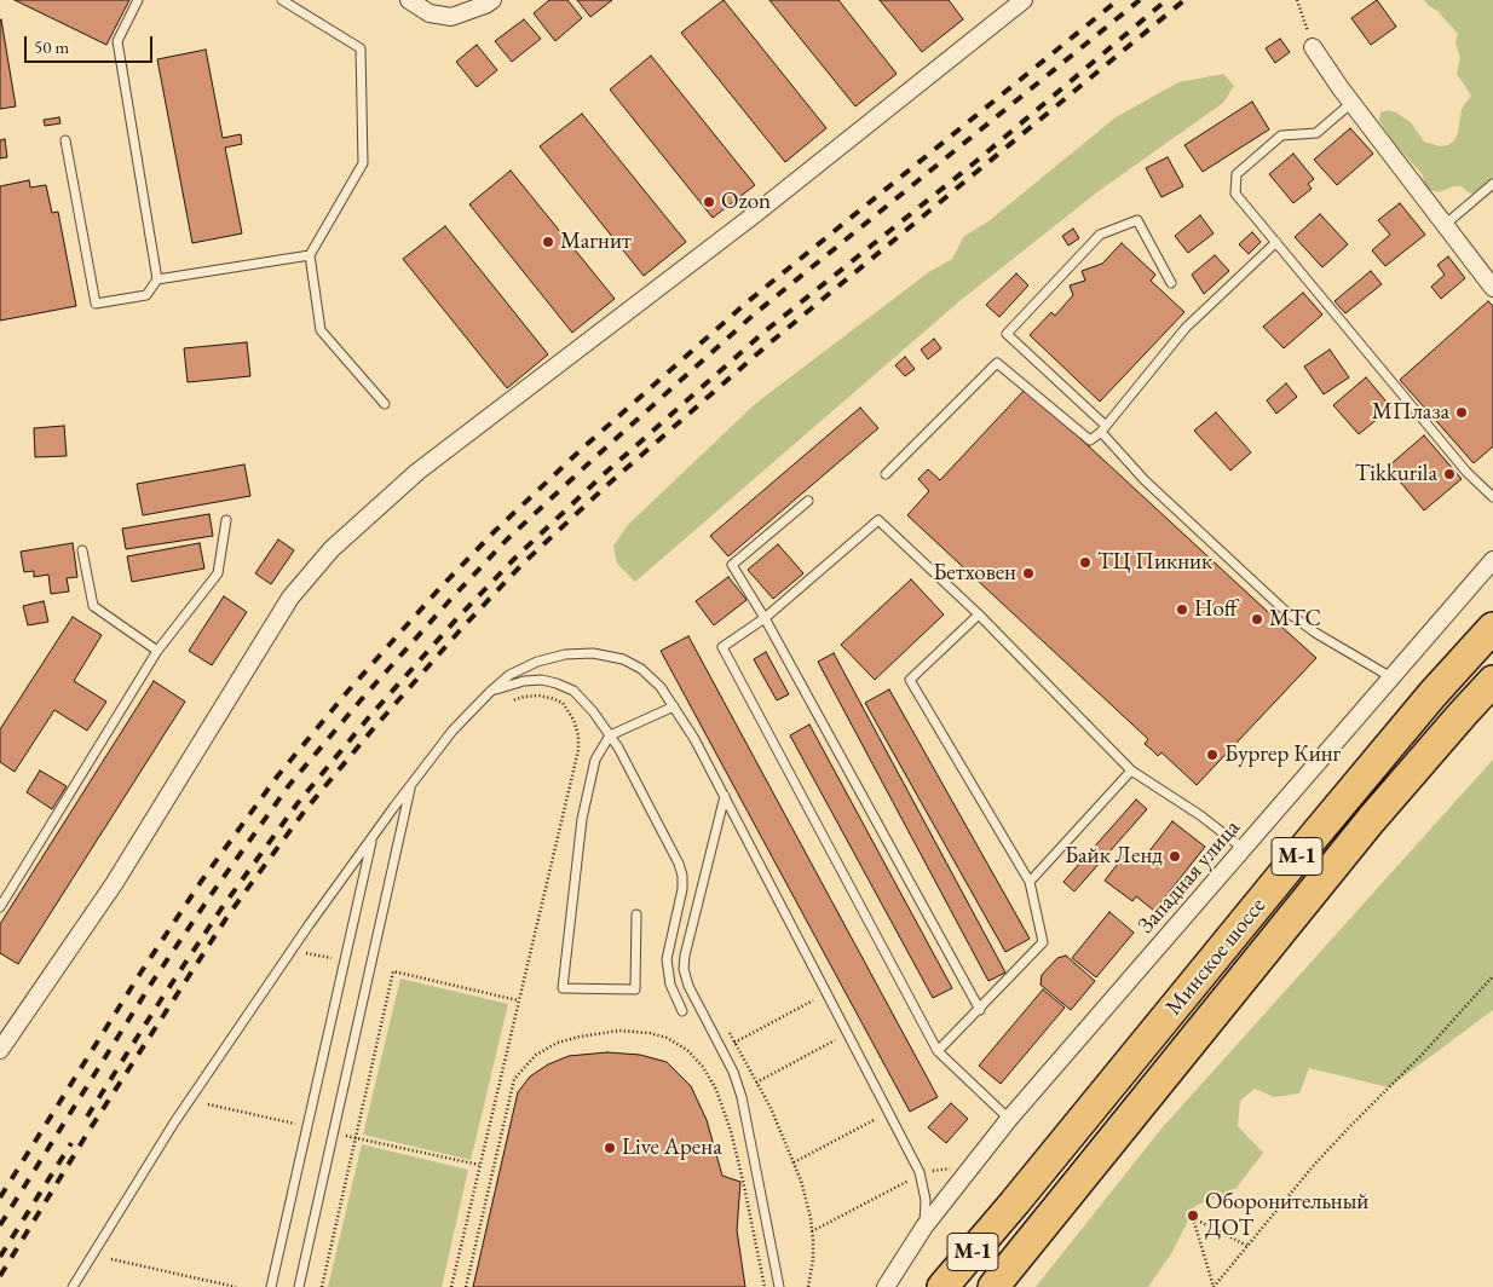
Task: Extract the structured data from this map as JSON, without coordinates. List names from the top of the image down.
{
  "streets": {
    "highway": ["М-1", "Минское шоссе"],
    "street": ["Западная улица"]
  },
  "places": [
    "Ozon",
    "Магнит",
    "МПлаза",
    "Tikkurila",
    "ТЦ Пикник",
    "Бетховен",
    "Hoff",
    "МТС",
    "Бургер Кинг",
    "Байк Ленд",
    "Live Арена",
    "Оборонительный ДОТ"
  ],
  "scale_bar": "50 m"
}
